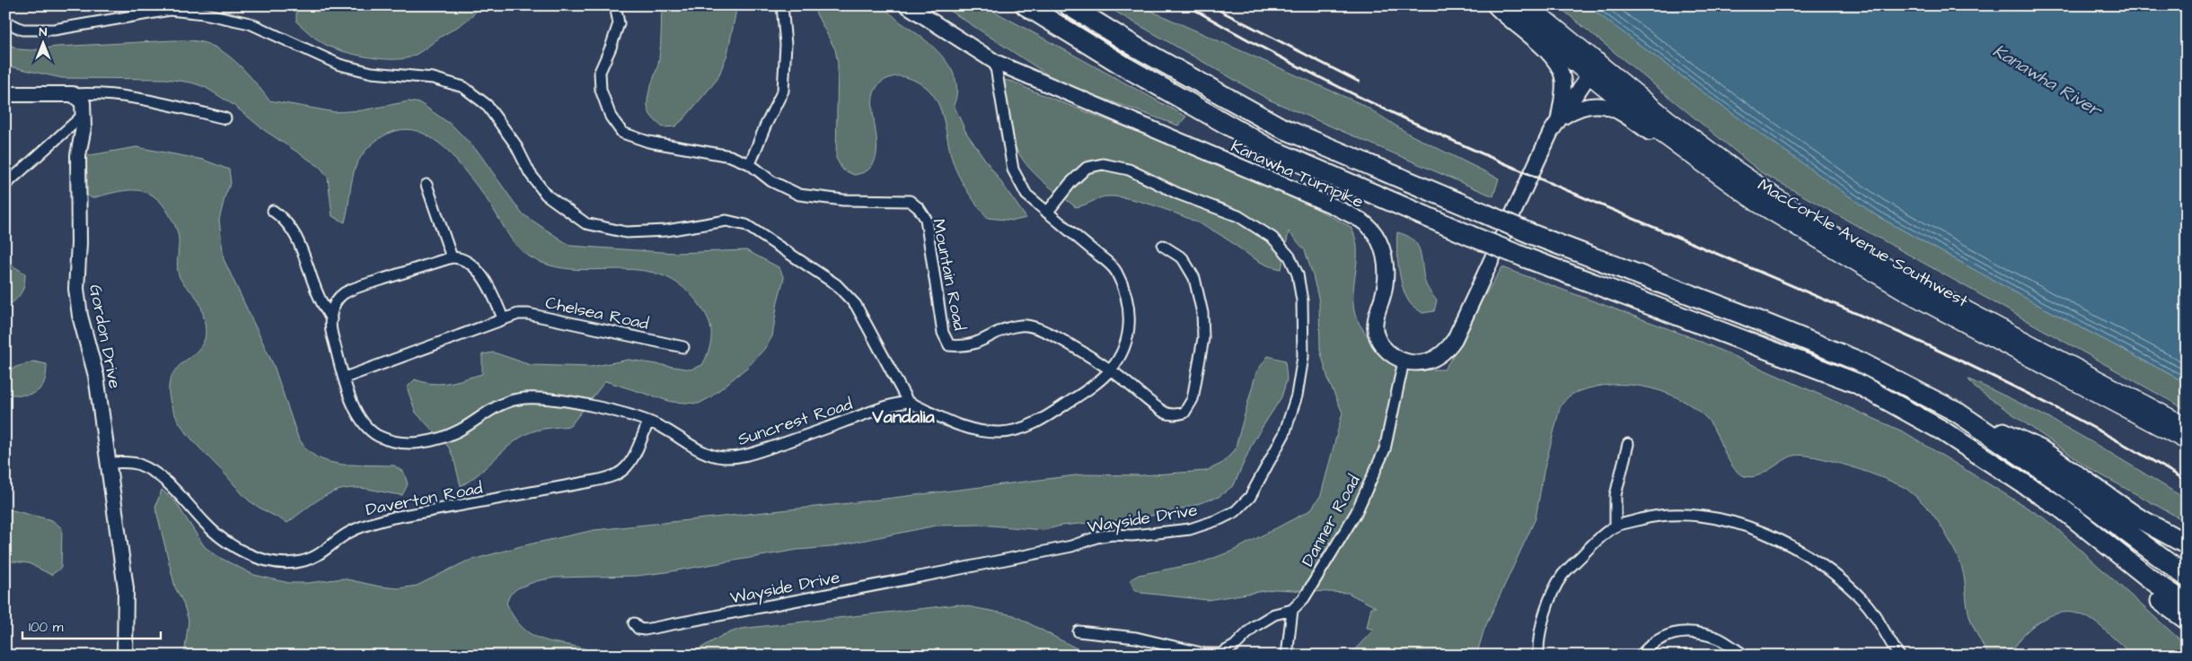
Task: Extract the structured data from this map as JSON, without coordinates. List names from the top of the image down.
{
  "streets": {
    "main road": ["Kanawha Turnpike", "MacCorkle Avenue Southwest", "Gordon Drive"],
    "street": [
      "Mountain Road",
      "Chelsea Road",
      "Suncrest Road",
      "Daverton Road",
      "Wayside Drive",
      "Danner Road"
    ]
  },
  "crossings": [
    ["Kanawha Turnpike", "Danner Road"],
    ["Chelsea Road", "Suncrest Road"],
    ["Gordon Drive", "Daverton Road"],
    ["Suncrest Road", "Daverton Road"]
  ],
  "districts": ["Vandalia"],
  "water": ["Kanawha River"],
  "scale_bar": "100 m",
  "north": "top"
}
